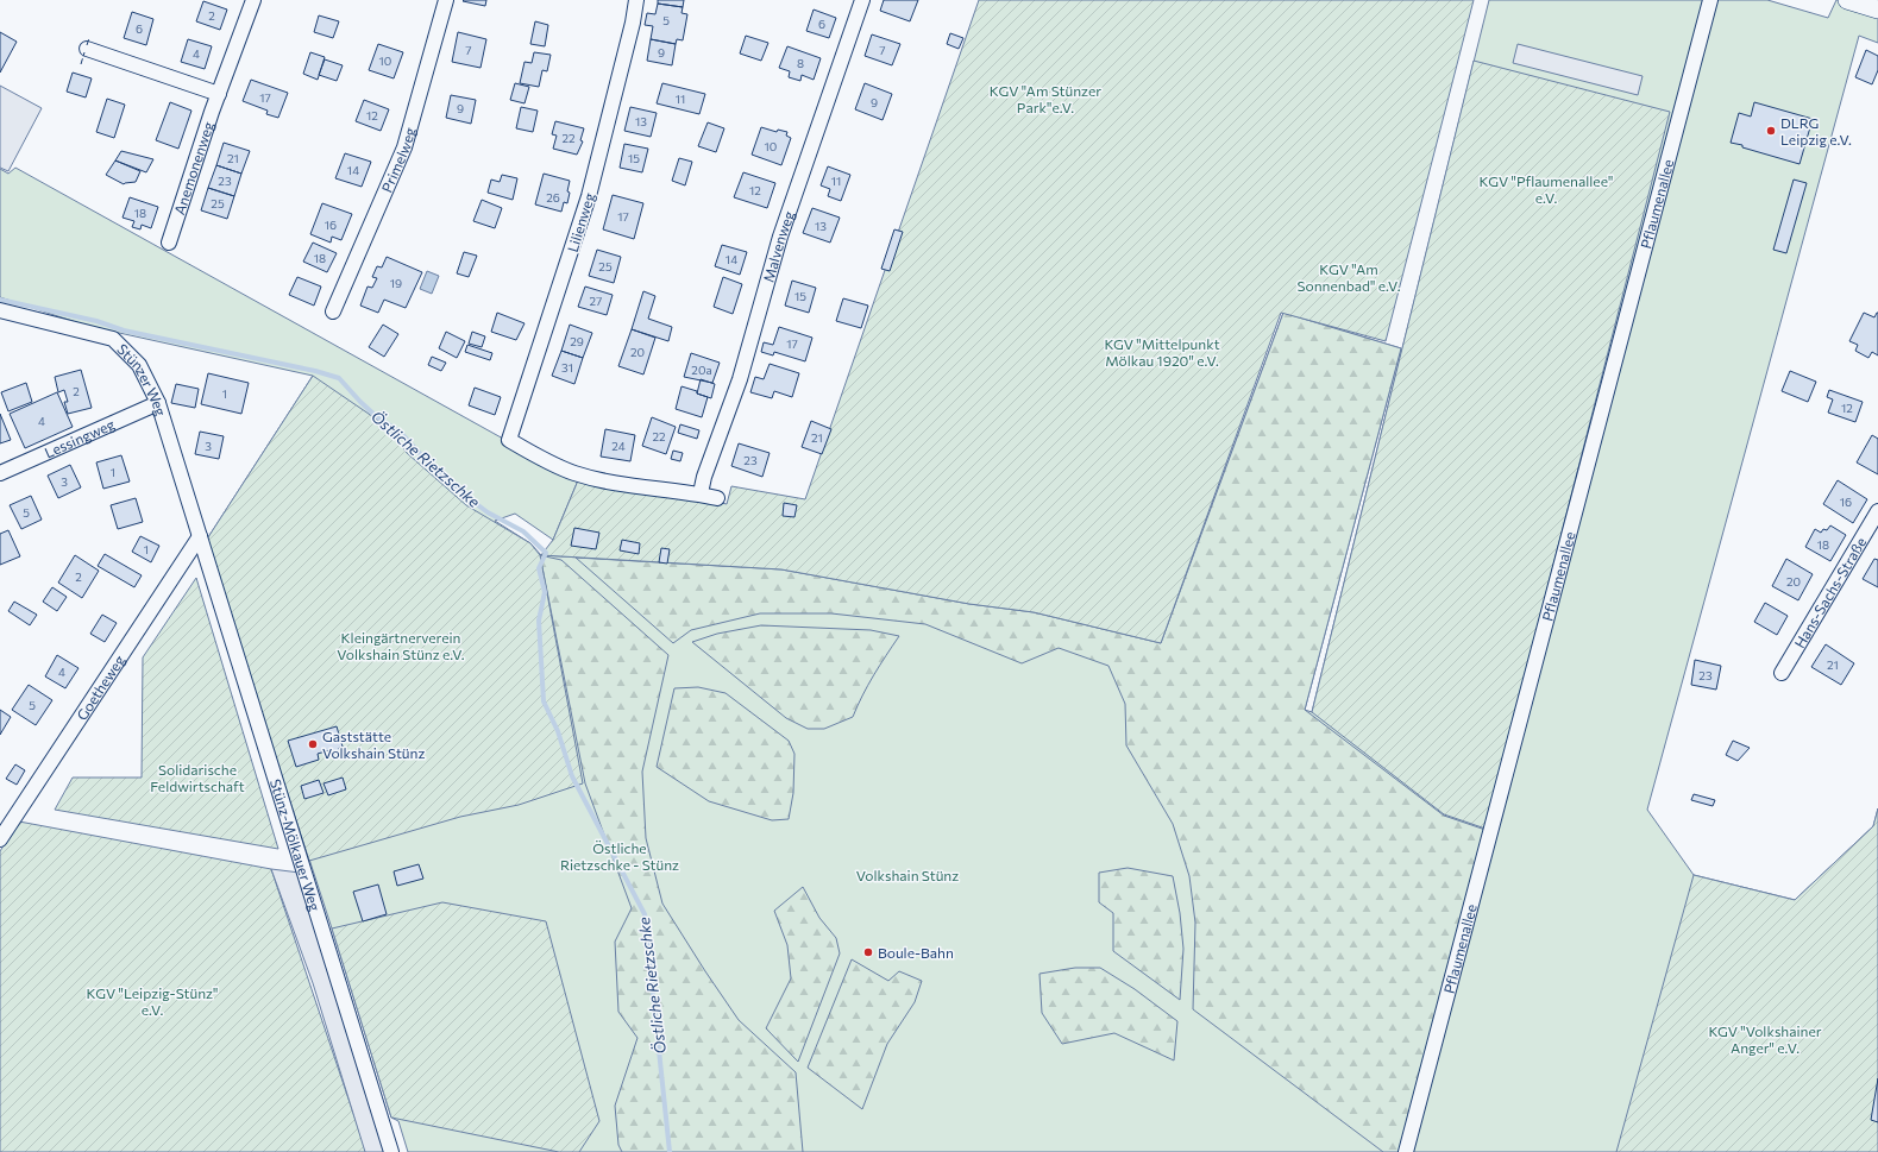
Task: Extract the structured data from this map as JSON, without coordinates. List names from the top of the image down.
{
  "streets": {
    "street": [
      "Primelweg",
      "Anemonenweg",
      "Pflaumenallee",
      "Lilienweg",
      "Malvenweg",
      "Stünzer Weg",
      "Lessingweg",
      "Hans-Sachs-Straße",
      "Goetheweg",
      "Stünz-Mölkauer Weg"
    ]
  },
  "crossings": [
    ["Lilienweg", "Malvenweg"],
    ["Stünzer Weg", "Lessingweg"],
    ["Stünzer Weg", "Goetheweg"],
    ["Stünzer Weg", "Stünz-Mölkauer Weg"],
    ["Goetheweg", "Stünz-Mölkauer Weg"]
  ],
  "water": ["Östliche Rietzschke"],
  "parks": [
    "KGV \"Am Stünzer Park\"e.V.",
    "KGV \"Pflaumenallee\" e.V.",
    "KGV \"Am Sonnenbad\" e.V.",
    "KGV \"Mittelpunkt Mölkau 1920\" e.V.",
    "Kleingärtnerverein Volkshain Stünz e.V.",
    "Solidarische Feldwirtschaft",
    "Östliche Rietzschke - Stünz",
    "Volkshain Stünz",
    "KGV \"Leipzig-Stünz\" e.V.",
    "KGV \"Volkshainer Anger\" e.V."
  ],
  "places": ["DLRG Leipzig e.V.", "Gaststätte Volkshain Stünz", "Boule-Bahn"],
  "house_numbers": [
    "2",
    "5",
    "6",
    "6",
    "7",
    "7",
    "9",
    "4",
    "10",
    "8",
    "17",
    "11",
    "9",
    "9",
    "12",
    "13",
    "22",
    "10",
    "21",
    "15",
    "14",
    "23",
    "11",
    "12",
    "26",
    "25",
    "18",
    "17",
    "16",
    "13",
    "18",
    "14",
    "25",
    "19",
    "15",
    "27",
    "29",
    "17",
    "20",
    "31",
    "20a",
    "2",
    "1",
    "12",
    "4",
    "22",
    "21",
    "3",
    "24",
    "23",
    "1",
    "3",
    "16",
    "5",
    "18",
    "1",
    "2",
    "20",
    "21",
    "4",
    "23",
    "5"
  ]
}
